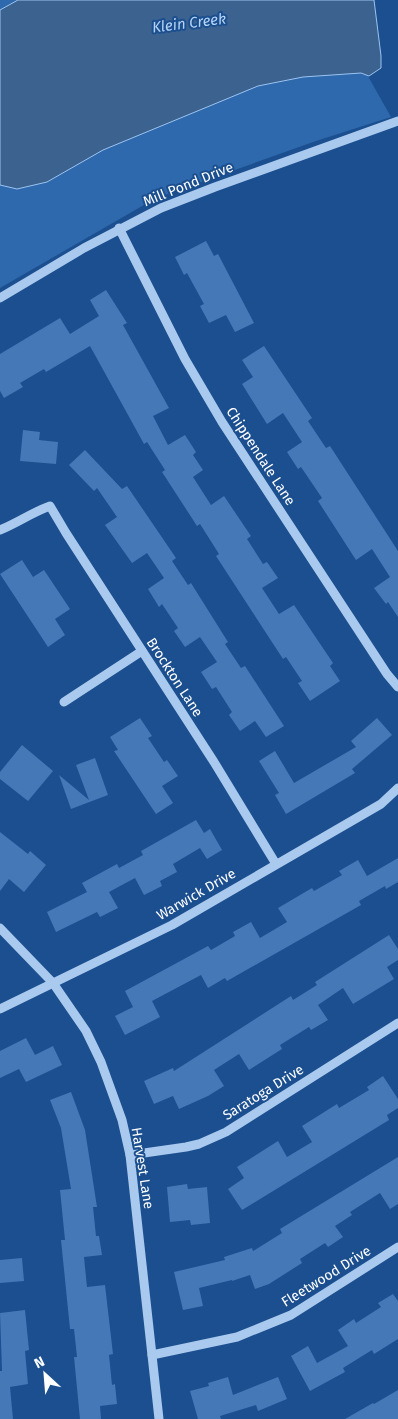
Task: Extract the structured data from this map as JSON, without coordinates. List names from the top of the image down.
{
  "streets": {
    "street": [
      "Mill Pond Drive",
      "Chippendale Lane",
      "Brockton Lane",
      "Warwick Drive",
      "Saratoga Drive",
      "Harvest Lane",
      "Fleetwood Drive"
    ]
  },
  "crossings": [
    ["Mill Pond Drive", "Chippendale Lane"],
    ["Brockton Lane", "Warwick Drive"],
    ["Warwick Drive", "Harvest Lane"],
    ["Saratoga Drive", "Harvest Lane"],
    ["Harvest Lane", "Fleetwood Drive"]
  ],
  "water": ["Klein Creek"],
  "north": "top left"
}
